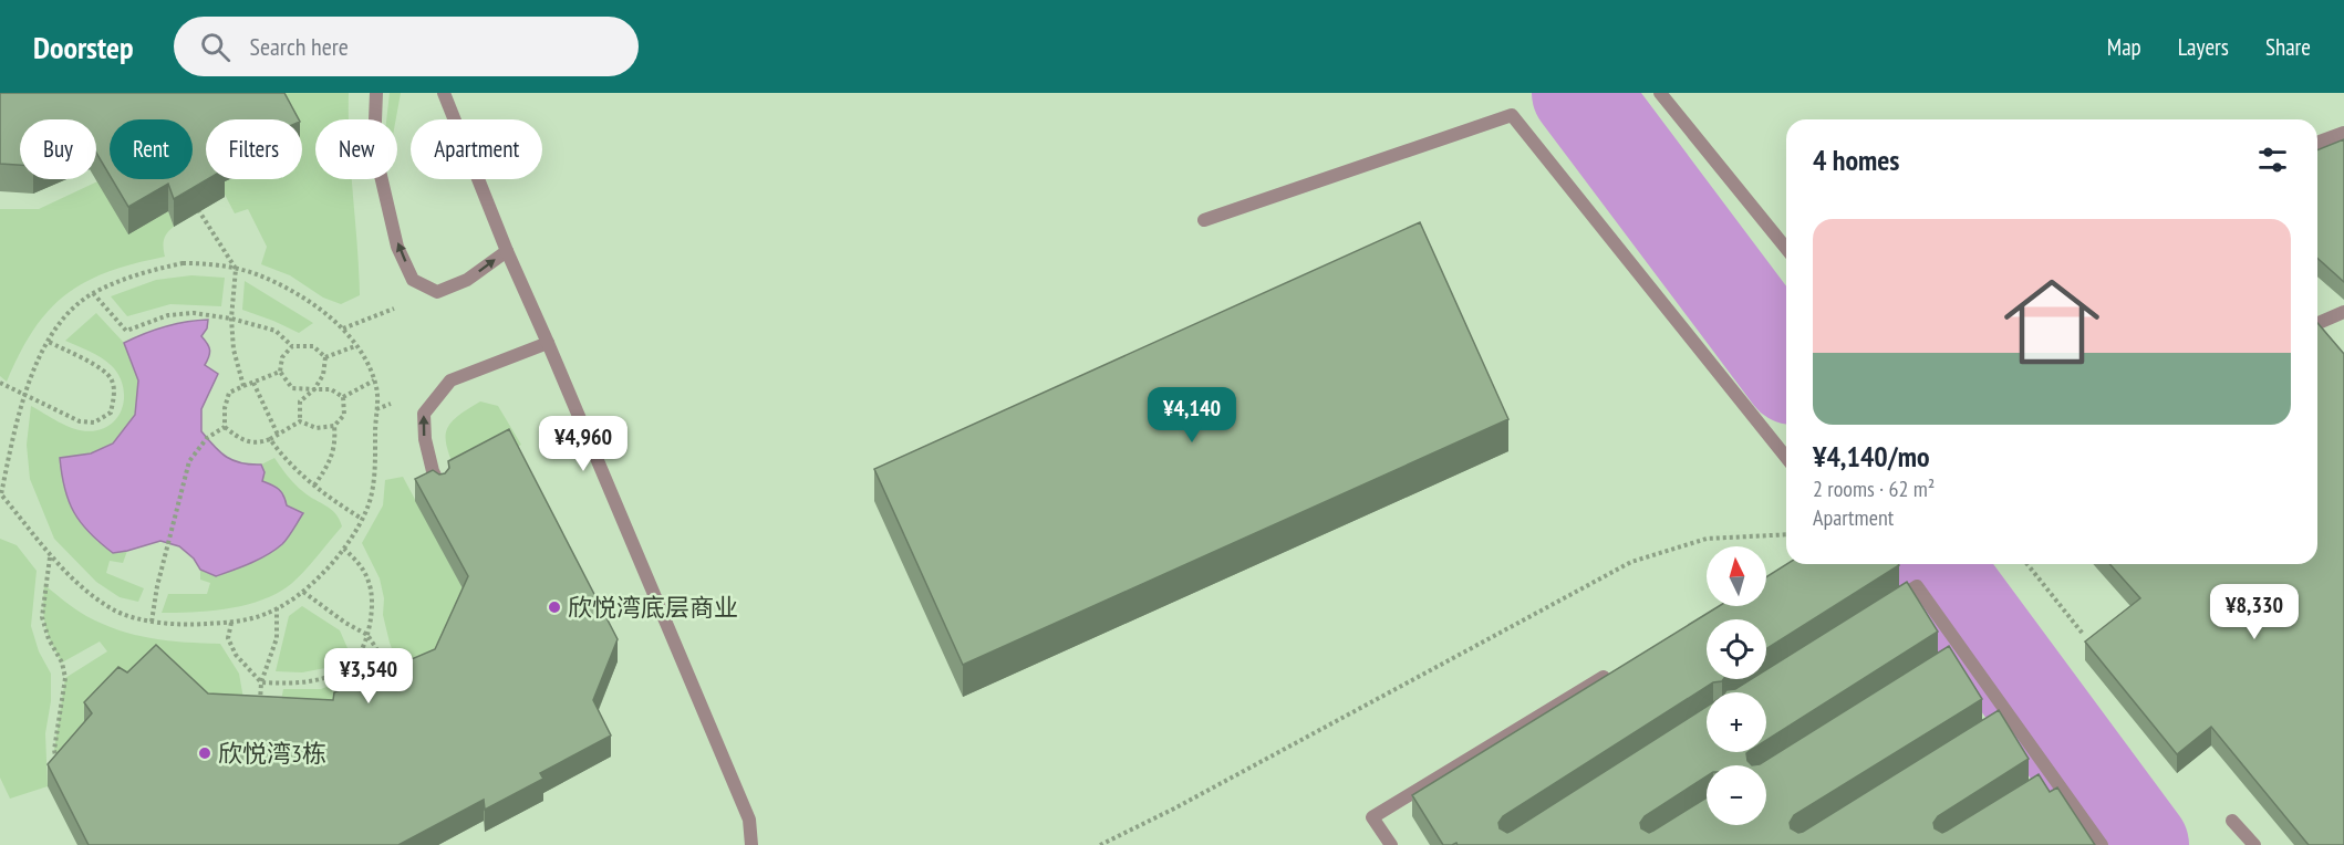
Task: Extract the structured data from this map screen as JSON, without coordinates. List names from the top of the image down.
{
  "places": ["欣悦湾底层商业", "欣悦湾3栋"],
  "north": "top",
  "page": {
    "header": "Doorstep",
    "search": "Search here",
    "nav": ["Map", "Layers", "Share"],
    "chip": [
      "Buy",
      "Rent",
      "Filters",
      "New",
      "Apartment"
    ],
    "heading": "4 homes",
    "list": [
      {
        "name": "¥4,140/mo",
        "note": "2 rooms · 62 m² · Apartment"
      }
    ],
    "price": [
      "¥4,140",
      "¥4,960",
      "¥8,330",
      "¥3,540"
    ],
    "map_buttons": ["+", "−"]
  }
}
